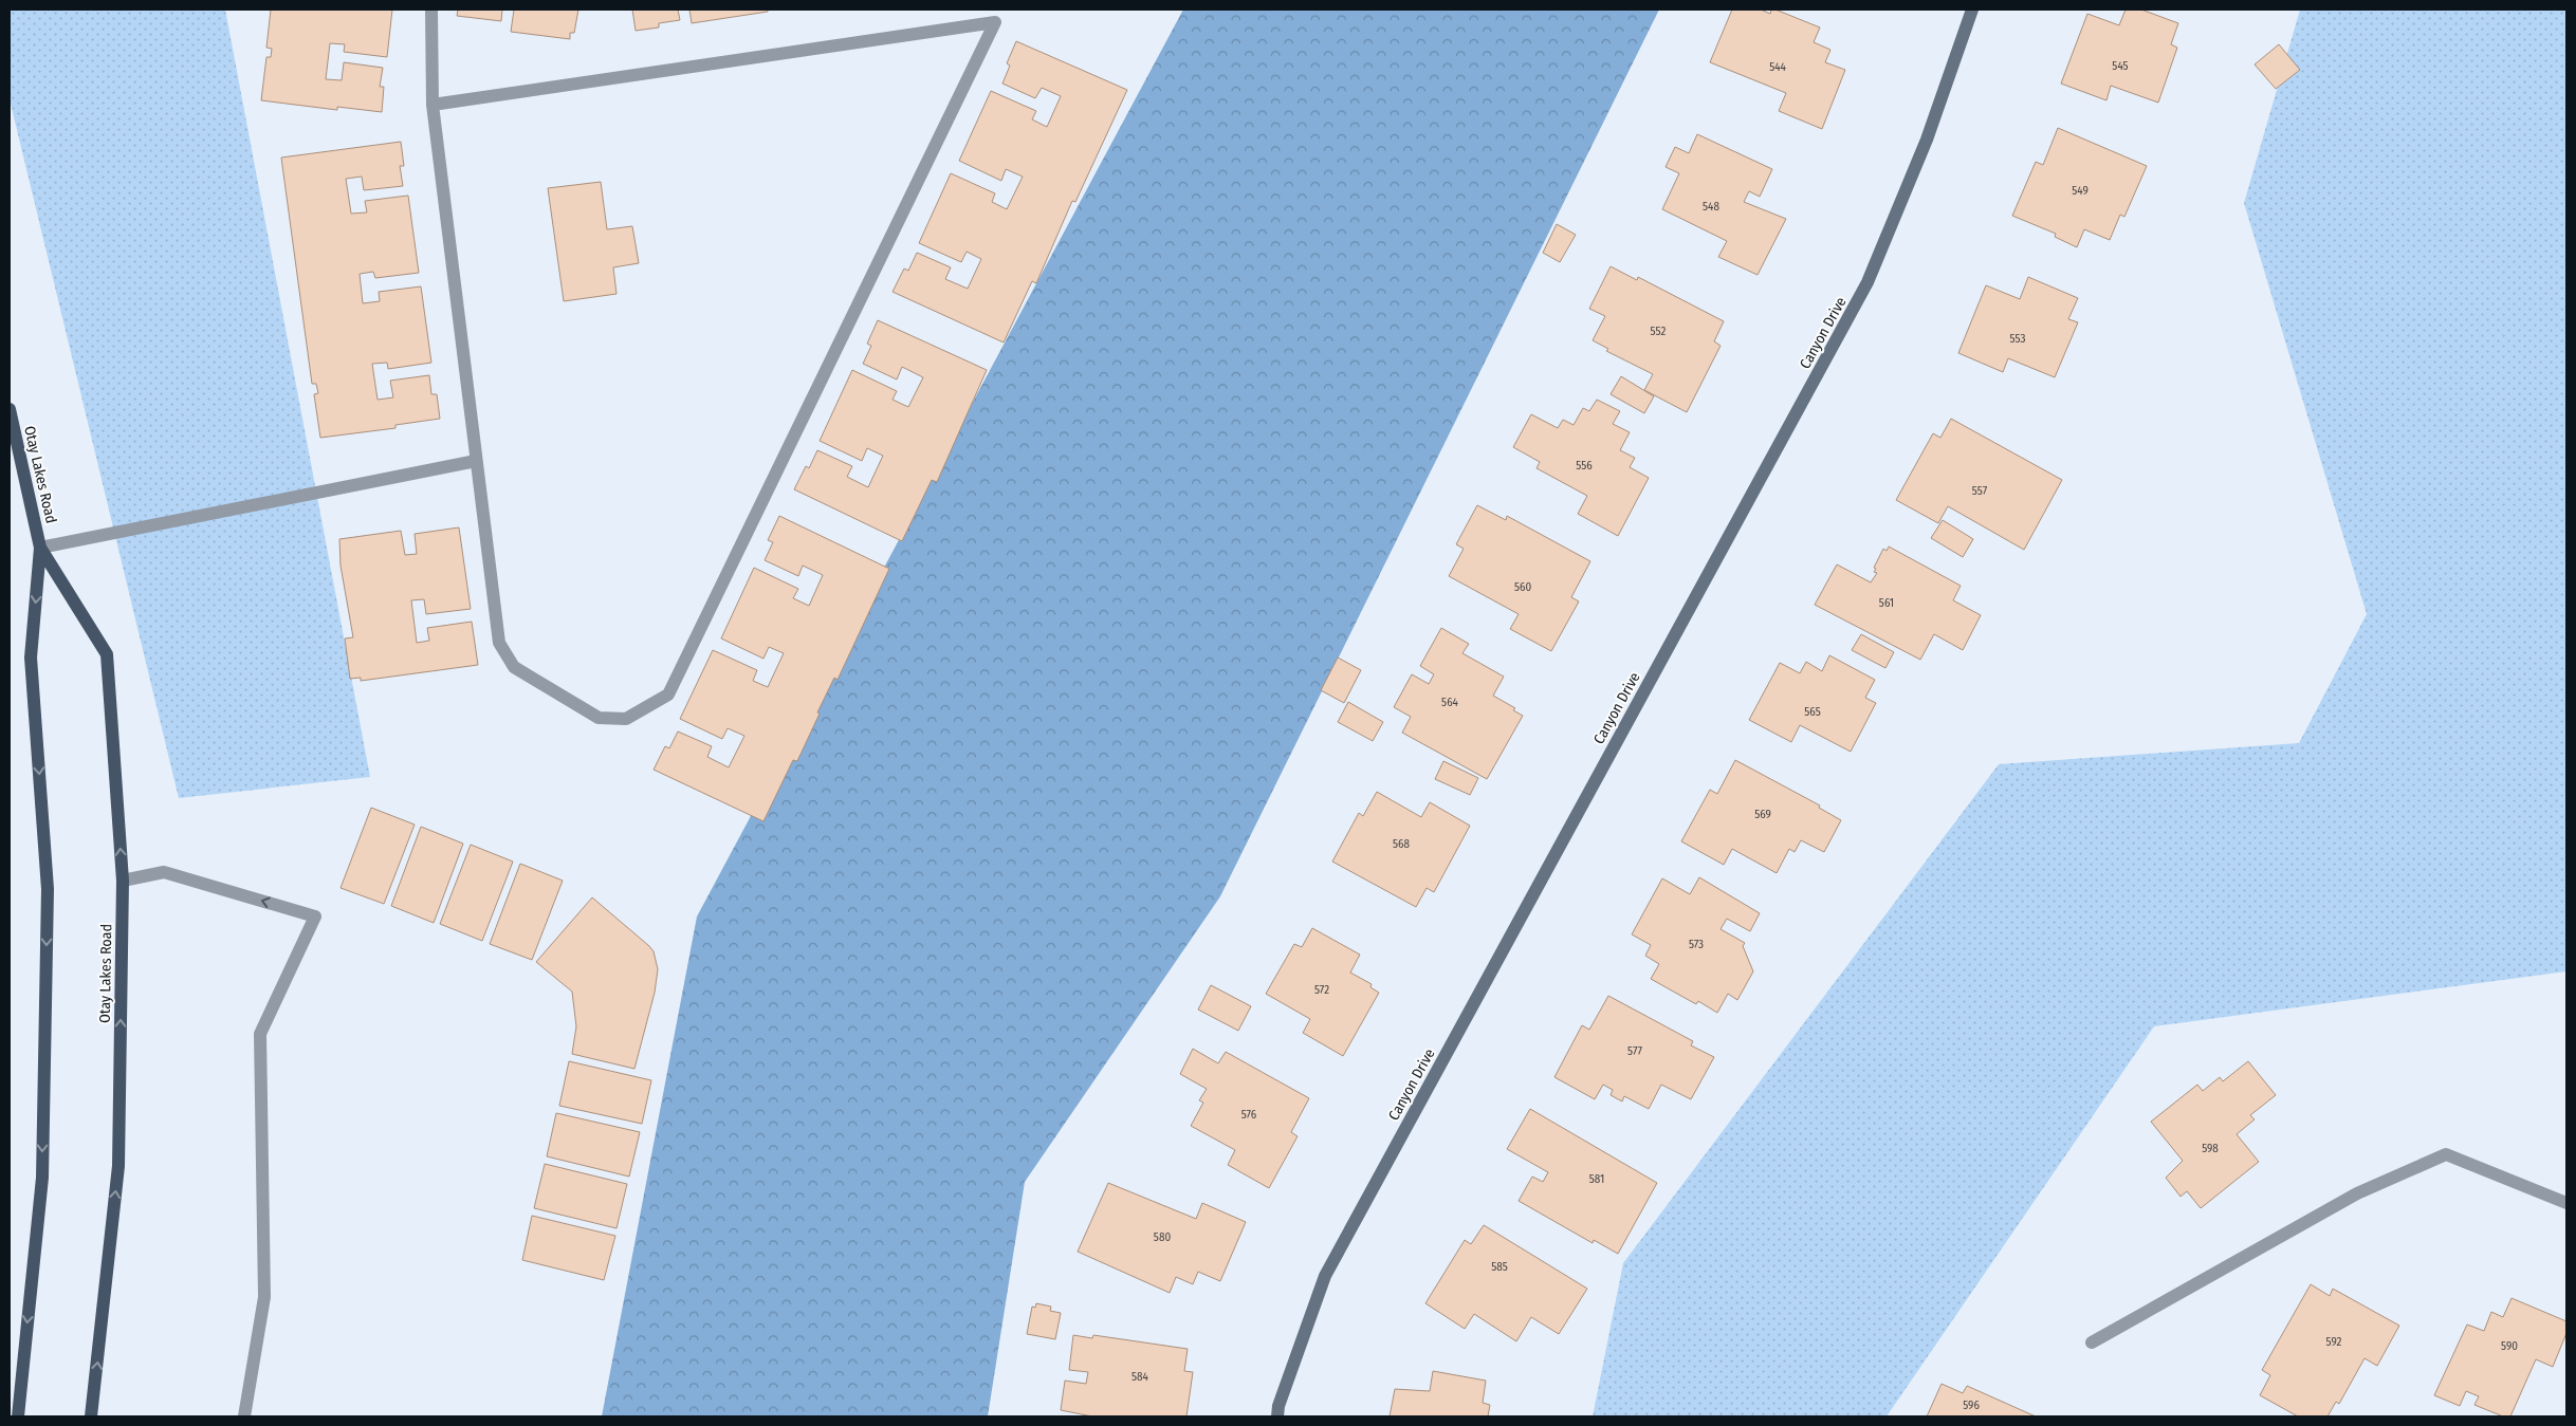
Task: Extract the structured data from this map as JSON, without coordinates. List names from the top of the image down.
{
  "streets": {
    "main road": ["Otay Lakes Road"],
    "street": ["Canyon Drive"]
  },
  "house_numbers": [
    "545",
    "544",
    "549",
    "548",
    "552",
    "553",
    "556",
    "557",
    "560",
    "561",
    "564",
    "565",
    "569",
    "568",
    "573",
    "572",
    "577",
    "576",
    "598",
    "581",
    "580",
    "585",
    "592",
    "590",
    "584",
    "596"
  ]
}
